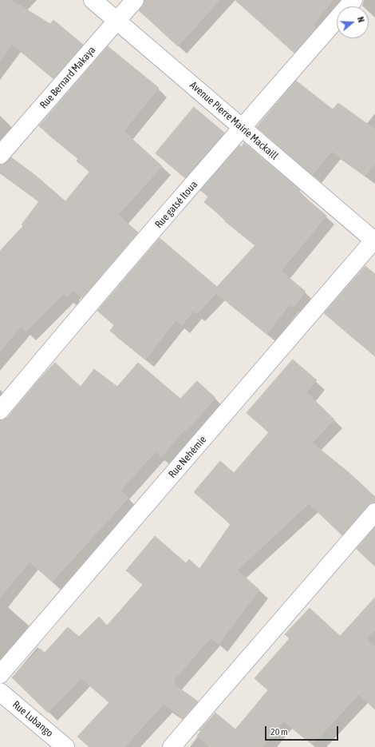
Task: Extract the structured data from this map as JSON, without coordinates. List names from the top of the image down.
{
  "streets": {
    "street": [
      "Rue Bernard Makaya",
      "Avenue Pierre Mairie Mackaill",
      "Rue gatsé Itoua",
      "Rue Nehémie",
      "Rue Lubango"
    ]
  },
  "crossings": [
    ["Rue Bernard Makaya", "Avenue Pierre Mairie Mackaill"],
    ["Avenue Pierre Mairie Mackaill", "Rue gatsé Itoua"],
    ["Avenue Pierre Mairie Mackaill", "Rue Nehémie"]
  ],
  "scale_bar": "20 m",
  "north": "right"
}
